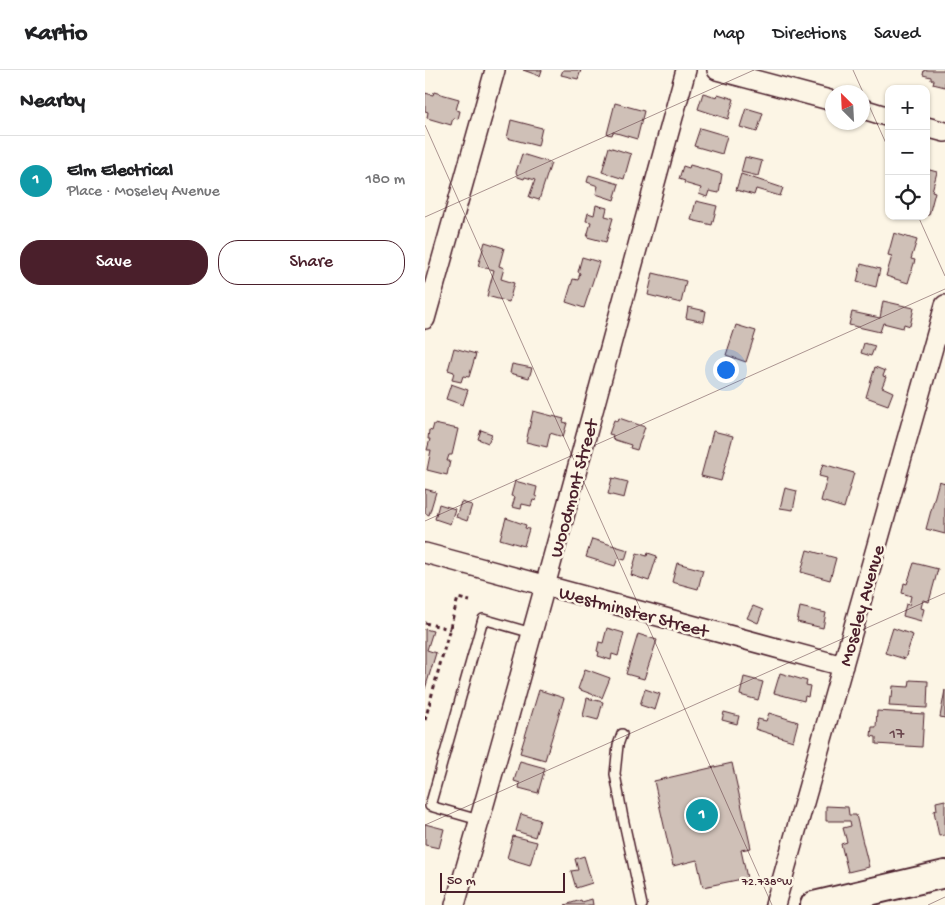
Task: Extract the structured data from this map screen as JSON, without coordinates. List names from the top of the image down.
{
  "streets": {
    "street": ["Woodmont Street", "Moseley Avenue", "Westminster Street"]
  },
  "crossings": [
    ["Woodmont Street", "Westminster Street"],
    ["Moseley Avenue", "Westminster Street"]
  ],
  "house_numbers": ["17"],
  "scale_bar": "50 m",
  "north": "top left",
  "page": {
    "header": "Kartio",
    "nav": ["Map", "Directions", "Saved"],
    "heading": "Nearby",
    "map_buttons": ["+", "−"],
    "list": [
      {
        "mark": "1",
        "name": "Elm Electrical",
        "note": "Place · Moseley Avenue",
        "value": "180 m"
      }
    ],
    "buttons": ["Save", "Share"],
    "pins": "1",
    "scale": "50 m"
  },
  "coordinates": ["72.738°W"]
}
